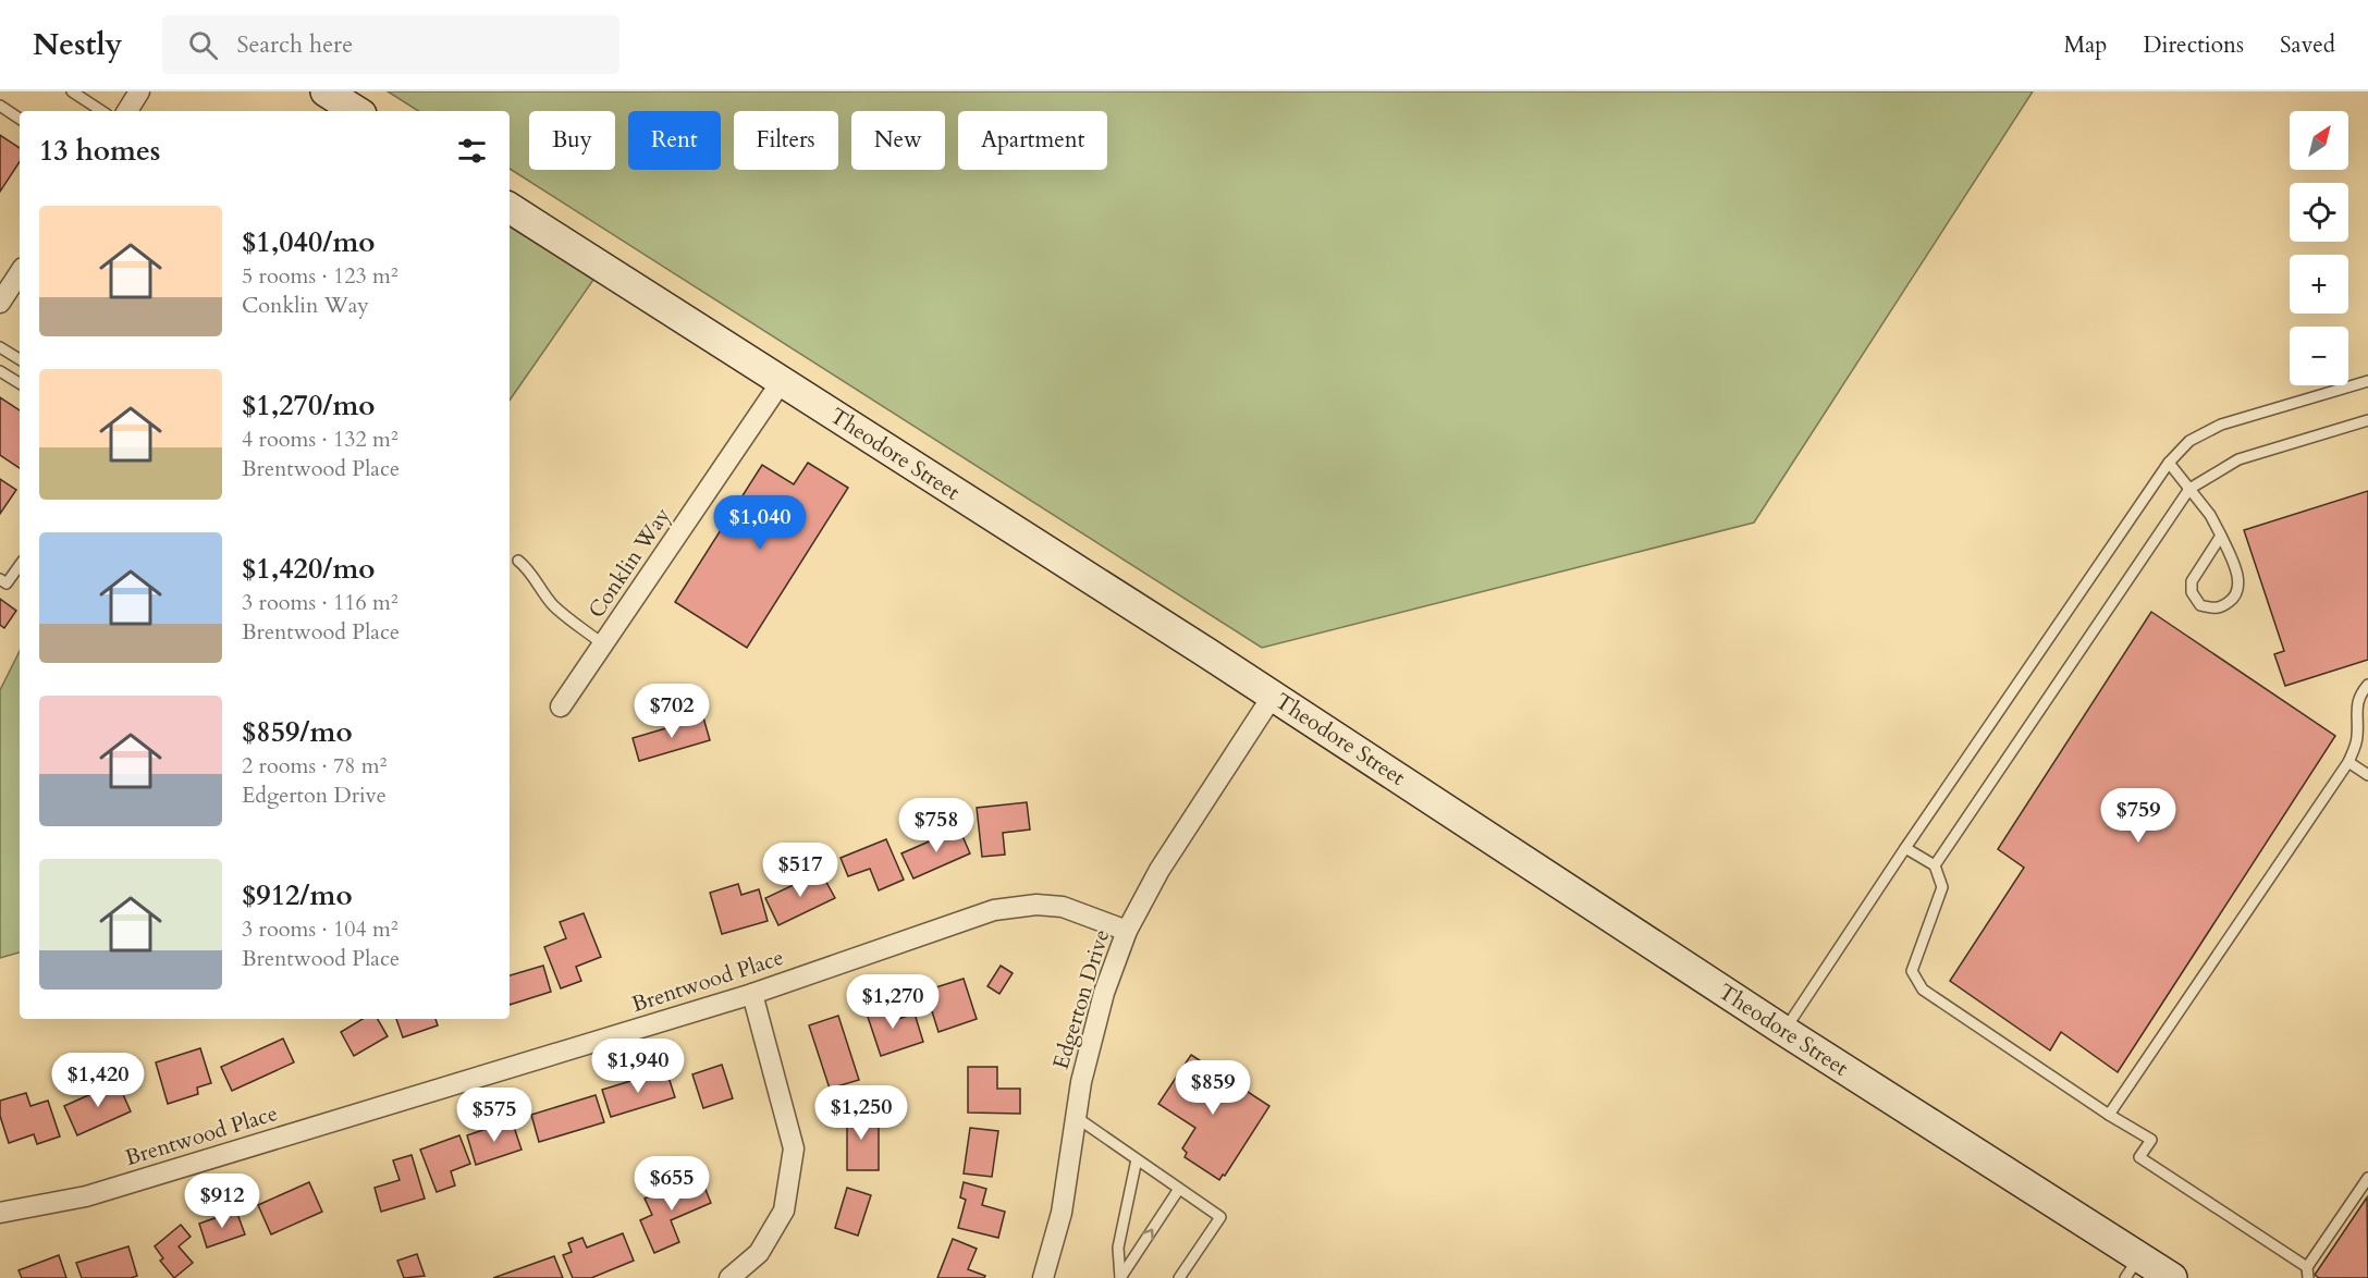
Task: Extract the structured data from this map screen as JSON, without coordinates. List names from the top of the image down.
{
  "streets": {
    "street": [
      "Theodore Street",
      "Conklin Way",
      "Brentwood Place",
      "Edgerton Drive"
    ]
  },
  "crossings": [
    ["Theodore Street", "Conklin Way"],
    ["Theodore Street", "Edgerton Drive"],
    ["Brentwood Place", "Edgerton Drive"]
  ],
  "north": "top right",
  "page": {
    "header": "Nestly",
    "search": "Search here",
    "nav": ["Map", "Directions", "Saved"],
    "map_buttons": ["+", "−"],
    "chip": [
      "Buy",
      "Rent",
      "Filters",
      "New",
      "Apartment"
    ],
    "heading": "13 homes",
    "list": [
      {
        "name": "$1,040/mo",
        "note": "5 rooms · 123 m² · Conklin Way"
      },
      {
        "name": "$1,270/mo",
        "note": "4 rooms · 132 m² · Brentwood Place"
      },
      {
        "name": "$1,420/mo",
        "note": "3 rooms · 116 m² · Brentwood Place"
      },
      {
        "name": "$859/mo",
        "note": "2 rooms · 78 m² · Edgerton Drive"
      },
      {
        "name": "$912/mo",
        "note": "3 rooms · 104 m² · Brentwood Place"
      }
    ],
    "price": [
      "$1,040",
      "$702",
      "$759",
      "$758",
      "$517",
      "$1,270",
      "$1,940",
      "$1,420",
      "$859",
      "$1,250",
      "$575",
      "$655",
      "$912"
    ]
  }
}
